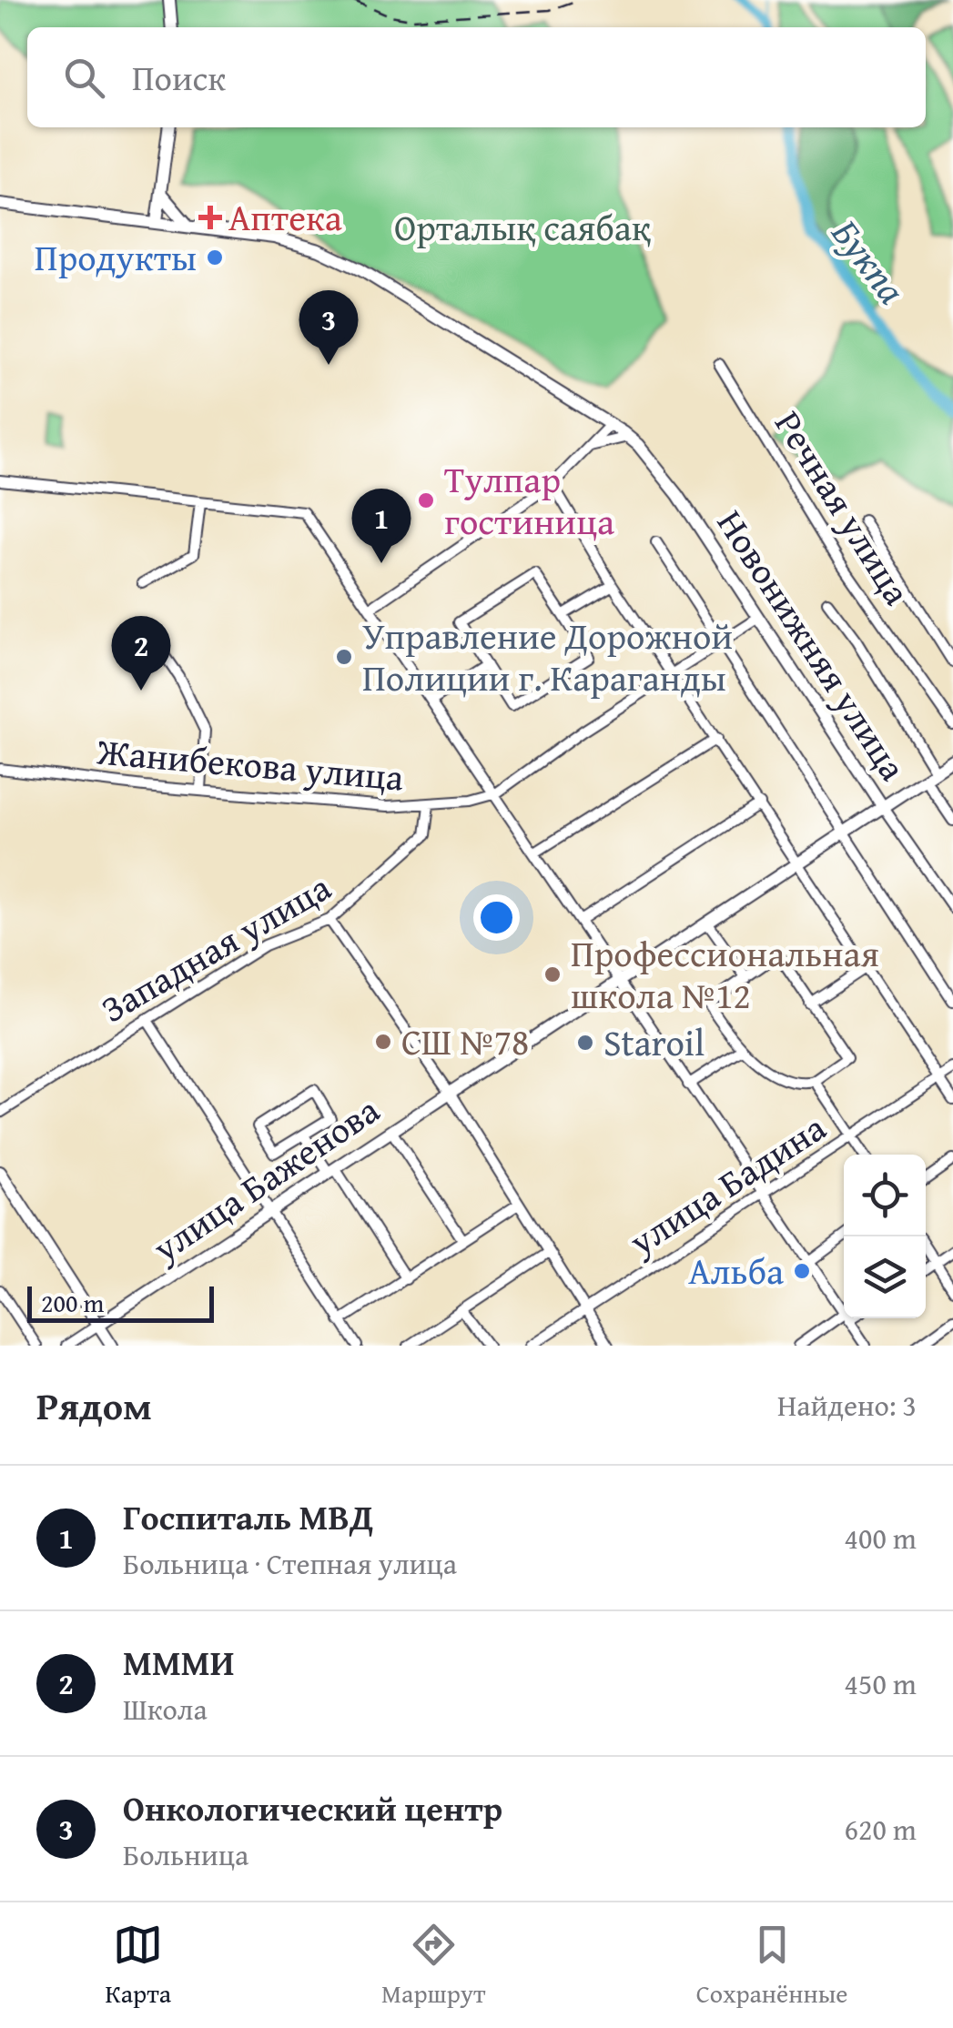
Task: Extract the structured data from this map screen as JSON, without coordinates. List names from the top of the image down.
{
  "streets": {
    "main road": ["Новонижняя улица", "улица Баженова"],
    "street": [
      "Речная улица",
      "Жанибекова улица",
      "Западная улица",
      "улица Бадина"
    ]
  },
  "crossings": [
    ["Новонижняя улица", "улица Баженова"],
    ["Жанибекова улица", "Западная улица"]
  ],
  "water": ["Букпа"],
  "parks": ["Орталық саябақ"],
  "places": {
    "health": ["Аптека"],
    "other": [
      "Продукты",
      "Тулпар гостиница",
      "Управление Дорожной Полиции г. Караганды",
      "Профессиональная школа №12",
      "СШ №78",
      "Staroil",
      "Альба"
    ]
  },
  "scale_bar": "200 m",
  "page": {
    "search": "Поиск",
    "pins": ["3", "1", "2"],
    "scale": "200 m",
    "heading": ["Рядом", "Найдено: 3"],
    "list": [
      {
        "mark": "1",
        "name": "Госпиталь МВД",
        "note": "Больница · Степная улица",
        "value": "400 m"
      },
      {
        "mark": "2",
        "name": "МММИ",
        "note": "Школа",
        "value": "450 m"
      },
      {
        "mark": "3",
        "name": "Онкологический центр",
        "note": "Больница",
        "value": "620 m"
      }
    ],
    "nav": ["Карта", "Маршрут", "Сохранённые"]
  }
}
